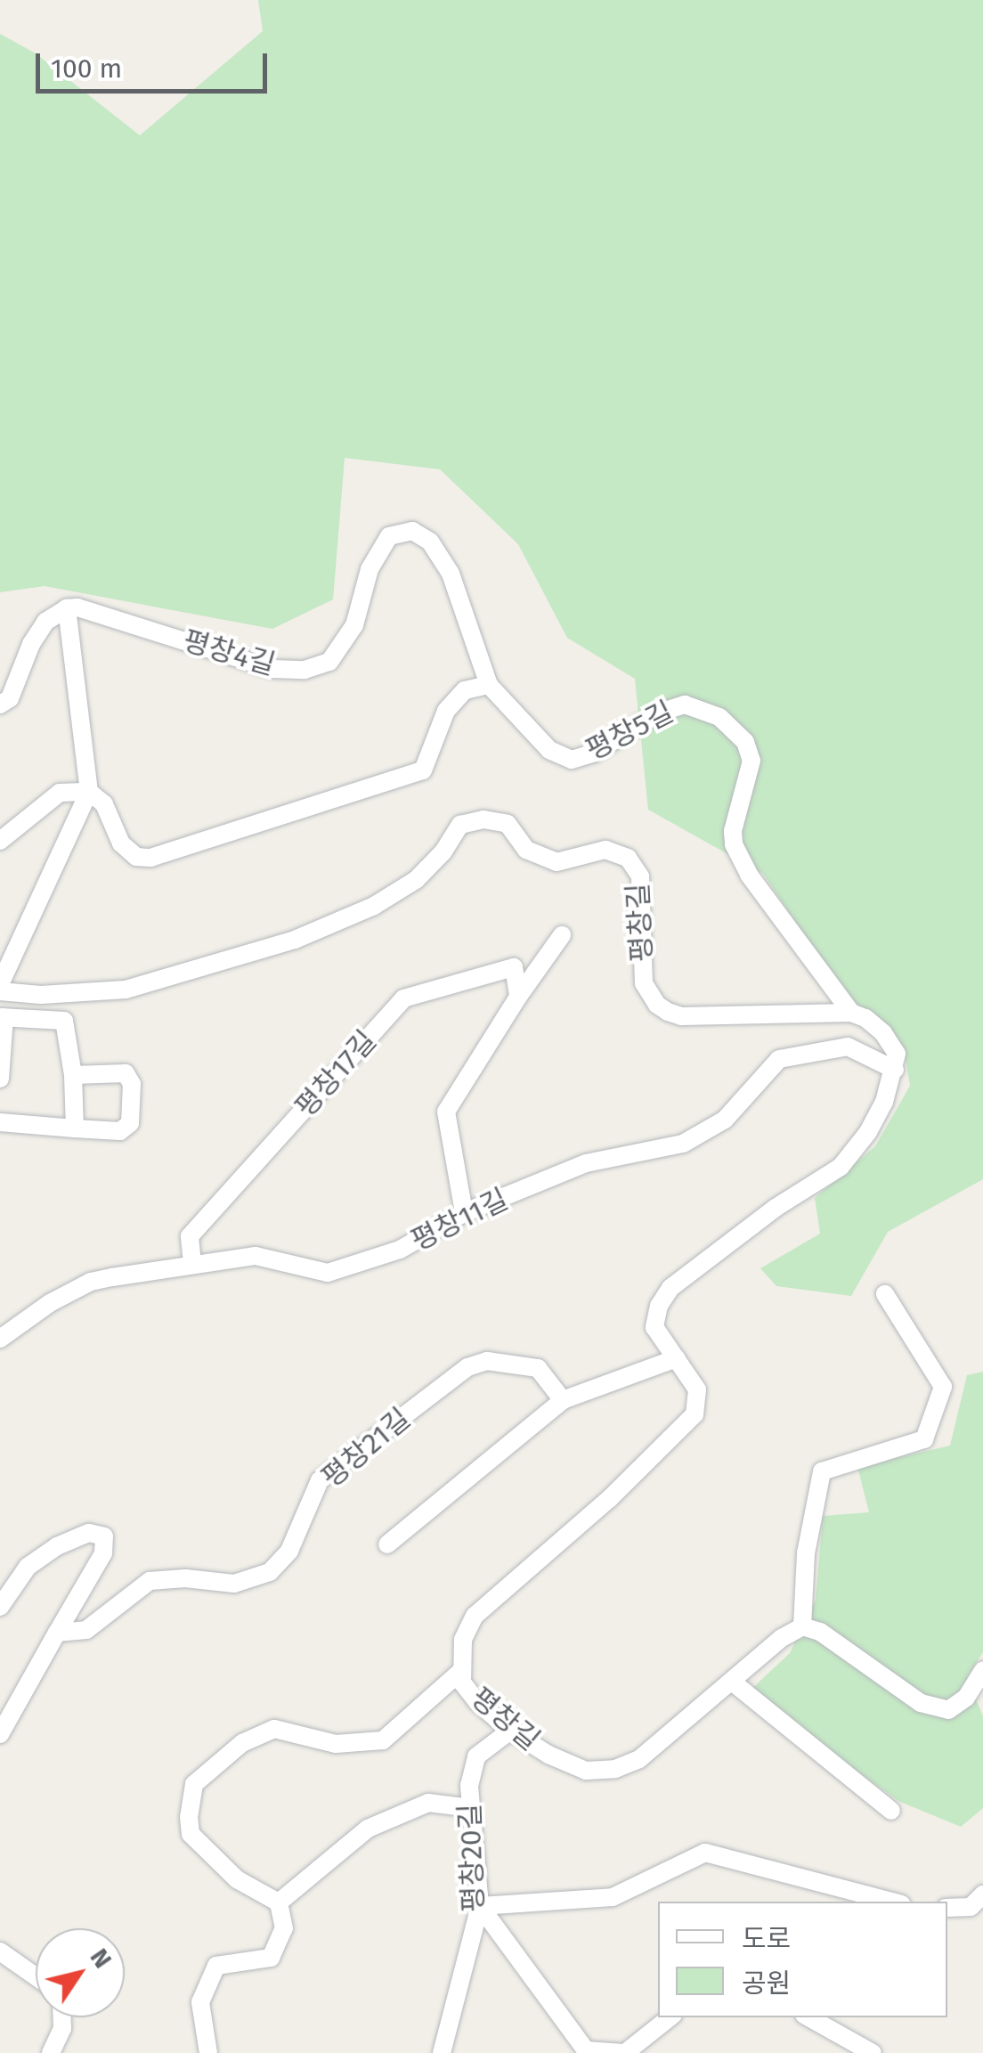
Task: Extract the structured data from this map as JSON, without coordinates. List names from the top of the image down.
{
  "streets": {
    "street": [
      "평창4길",
      "평창5길",
      "평창길",
      "평창17길",
      "평창11길",
      "평창21길",
      "평창20길"
    ]
  },
  "crossings": [
    ["평창4길", "평창5길"],
    ["평창5길", "평창길"],
    ["평창길", "평창11길"],
    ["평창길", "평창20길"],
    ["평창17길", "평창11길"]
  ],
  "legend": ["도로", "공원"],
  "scale_bar": "100 m",
  "north": "top right"
}
